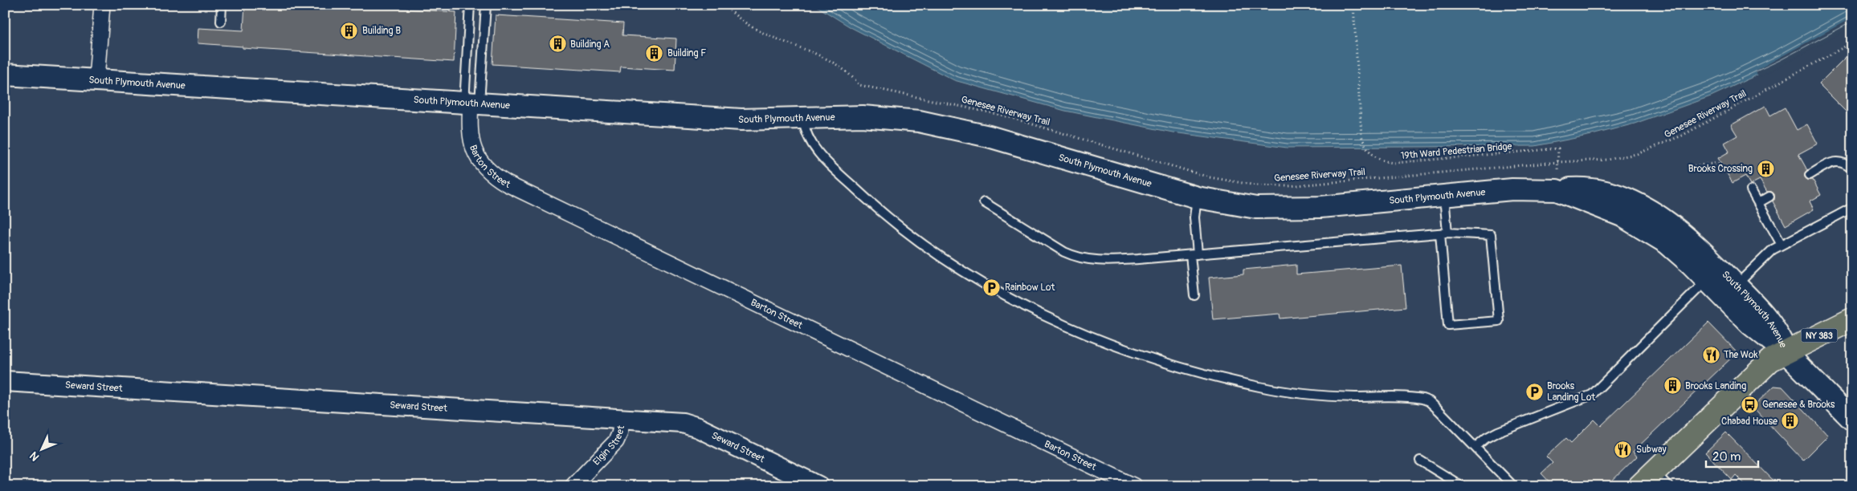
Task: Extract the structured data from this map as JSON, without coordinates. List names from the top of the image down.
{
  "streets": {
    "main road": ["South Plymouth Avenue", "NY 383"],
    "street": ["Barton Street", "Seward Street", "Elgin Street"],
    "path": ["Genesee Riverway Trail", "19th Ward Pedestrian Bridge"]
  },
  "crossings": [
    ["South Plymouth Avenue", "Barton Street"],
    ["South Plymouth Avenue", "NY 383"],
    ["Genesee Riverway Trail", "19th Ward Pedestrian Bridge"],
    ["Seward Street", "Elgin Street"]
  ],
  "places": {
    "building": [
      "Building B",
      "Building A",
      "Building F",
      "Brooks Crossing",
      "Brooks Landing",
      "Chabad House"
    ],
    "parking": ["Rainbow Lot", "Brooks Landing Lot"],
    "restaurant": ["The Wok", "Subway"],
    "bus stop": ["Genesee & Brooks"]
  },
  "scale_bar": "20 m",
  "north": "bottom left"
}
